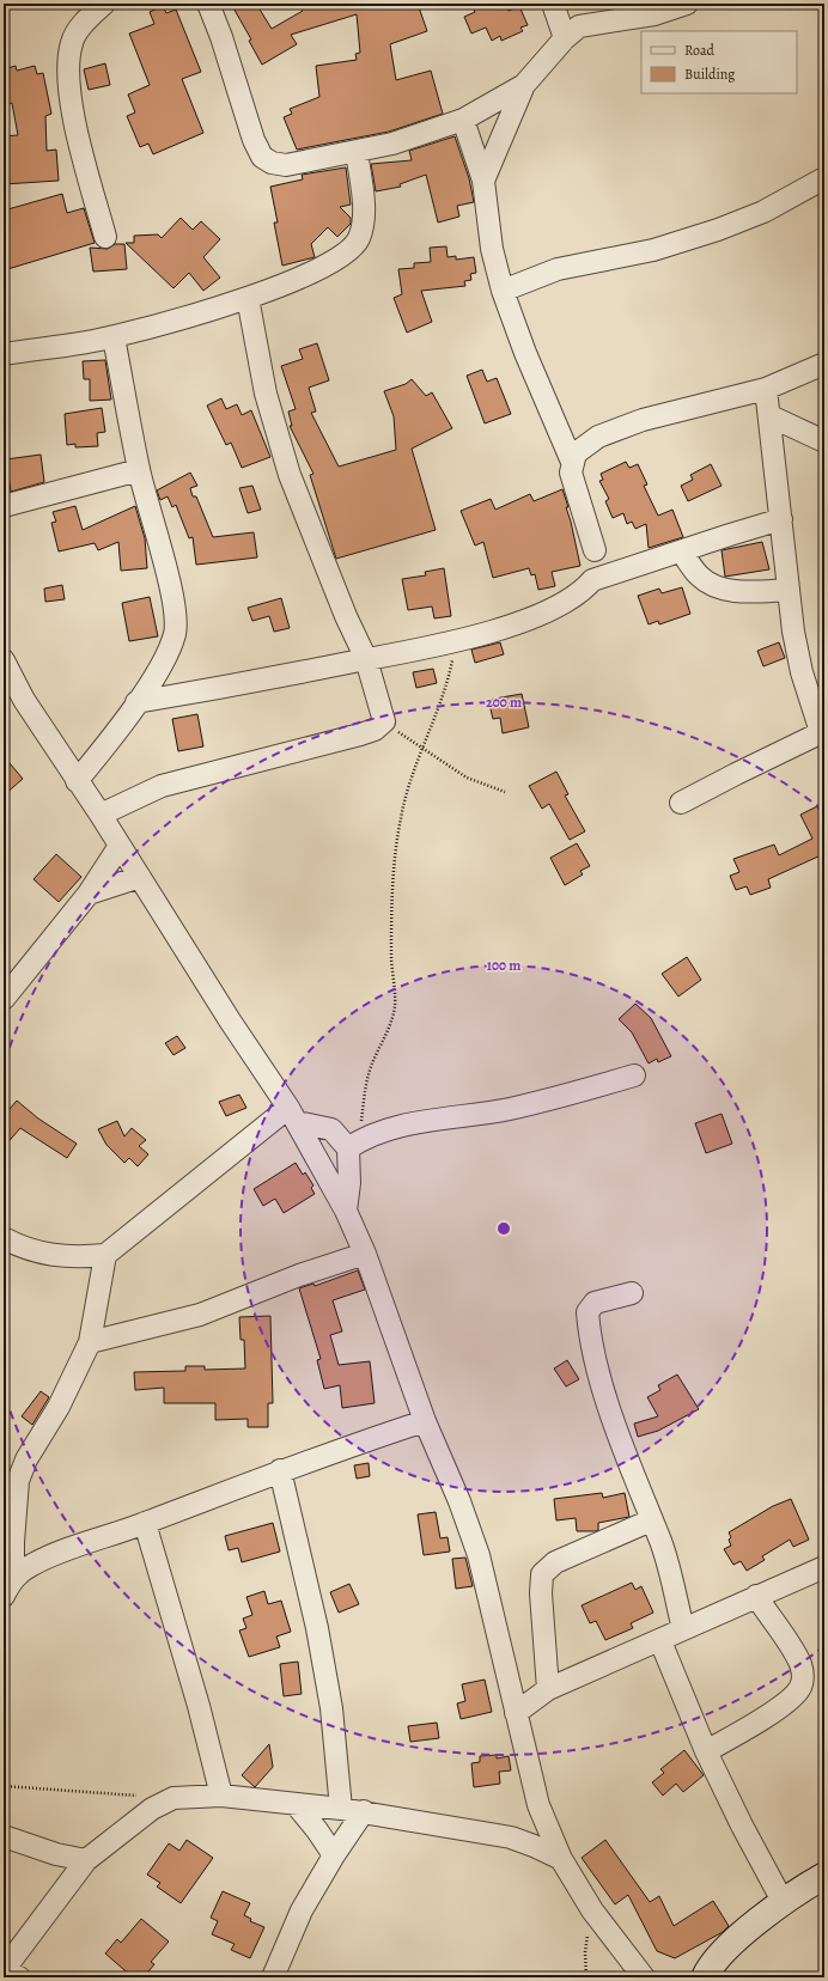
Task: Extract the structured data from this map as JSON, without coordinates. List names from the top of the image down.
{
  "legend": ["Road", "Building"],
  "rings": ["200 m", "100 m"]
}
